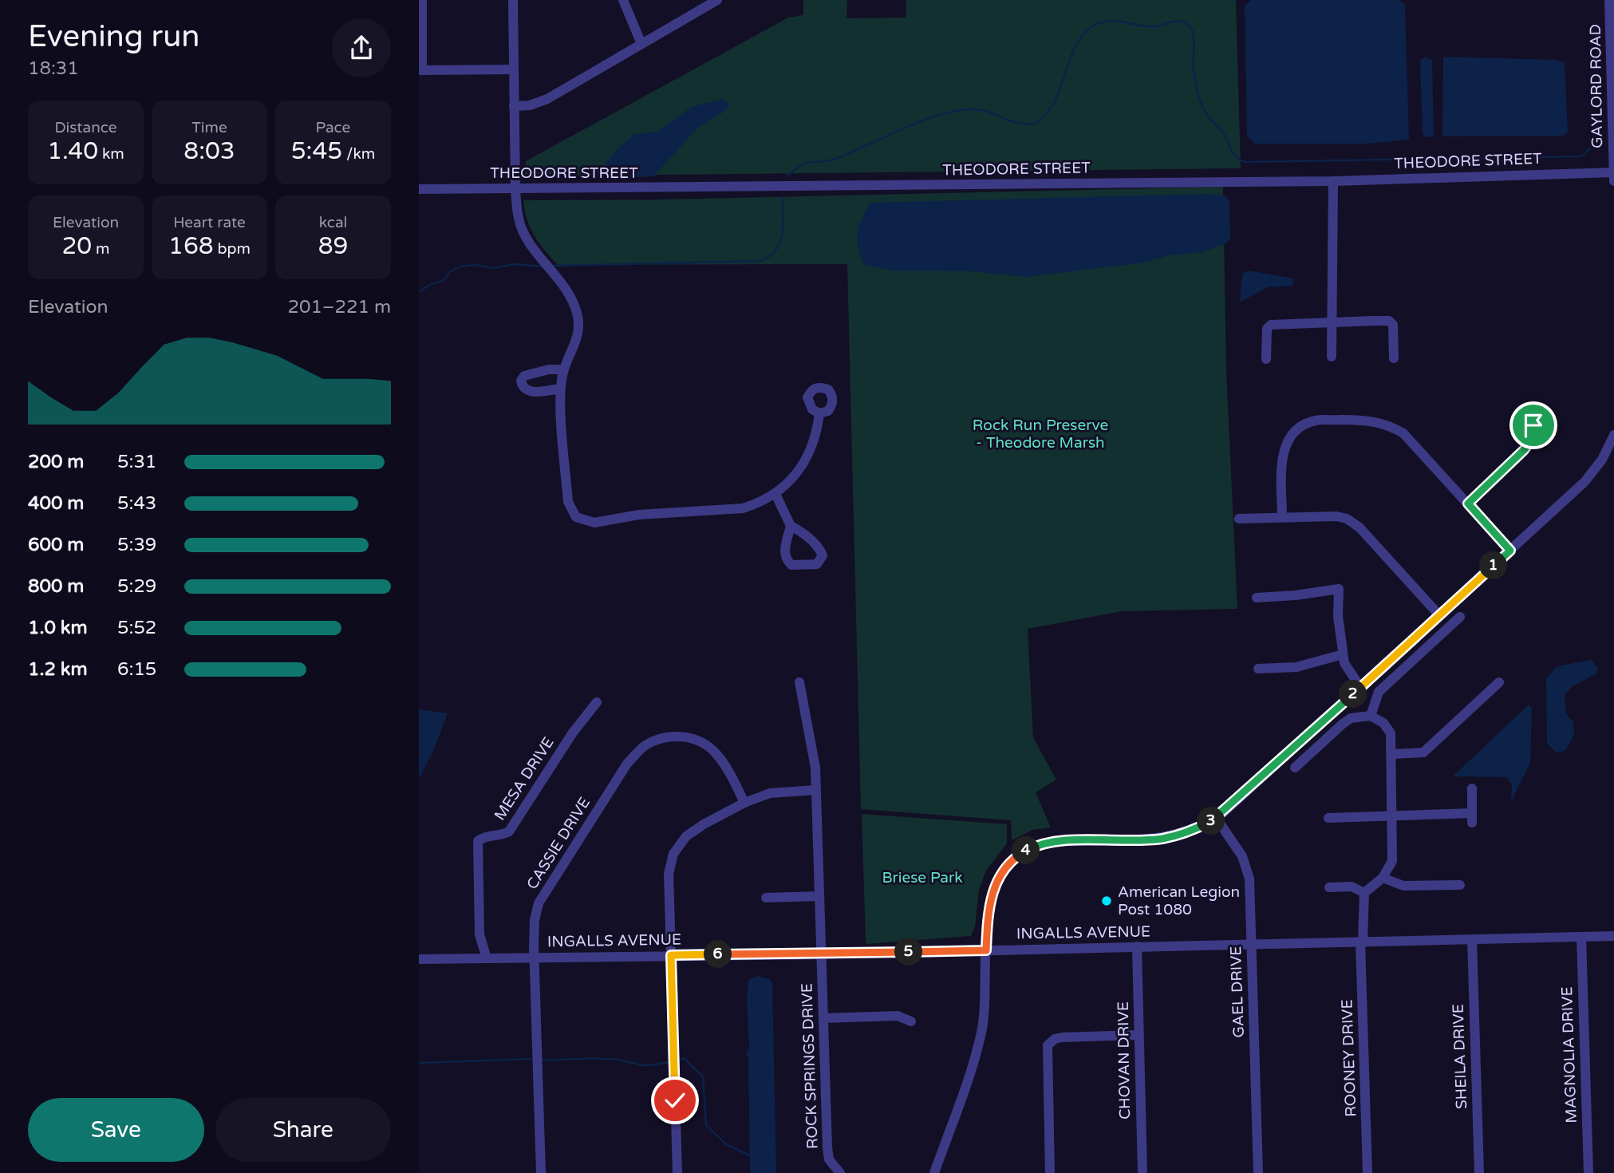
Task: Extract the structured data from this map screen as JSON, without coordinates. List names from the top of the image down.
{
  "streets": {
    "street": [
      "GAYLORD ROAD",
      "THEODORE STREET",
      "MESA DRIVE",
      "CASSIE DRIVE",
      "INGALLS AVENUE",
      "GAEL DRIVE",
      "MAGNOLIA DRIVE",
      "SHEILA DRIVE",
      "ROONEY DRIVE",
      "CHOVAN DRIVE",
      "ROCK SPRINGS DRIVE"
    ]
  },
  "crossings": [
    ["GAYLORD ROAD", "THEODORE STREET"],
    ["MESA DRIVE", "INGALLS AVENUE"],
    ["CASSIE DRIVE", "INGALLS AVENUE"],
    ["INGALLS AVENUE", "GAEL DRIVE"],
    ["INGALLS AVENUE", "MAGNOLIA DRIVE"],
    ["INGALLS AVENUE", "SHEILA DRIVE"],
    ["INGALLS AVENUE", "ROONEY DRIVE"],
    ["INGALLS AVENUE", "CHOVAN DRIVE"],
    ["INGALLS AVENUE", "ROCK SPRINGS DRIVE"]
  ],
  "parks": ["Rock Run Preserve - Theodore Marsh", "Briese Park"],
  "places": ["American Legion Post 1080"],
  "page": {
    "heading": ["Evening run", "18:31"],
    "stats": [
      ["Distance", "1.40 km"],
      ["Time", "8:03"],
      ["Pace", "5:45 /km"],
      ["Elevation", "20 m"],
      ["Heart rate", "168 bpm"],
      ["kcal", "89"]
    ],
    "chart": ["Elevation", "201–221 m"],
    "list": [
      {
        "name": "200 m",
        "note": "5:31"
      },
      {
        "name": "400 m",
        "note": "5:43"
      },
      {
        "name": "600 m",
        "note": "5:39"
      },
      {
        "name": "800 m",
        "note": "5:29"
      },
      {
        "name": "1.0 km",
        "note": "5:52"
      },
      {
        "name": "1.2 km",
        "note": "6:15"
      }
    ],
    "pins": [
      "1",
      "2",
      "3",
      "4",
      "5",
      "6"
    ],
    "buttons": ["Save", "Share"]
  }
}
